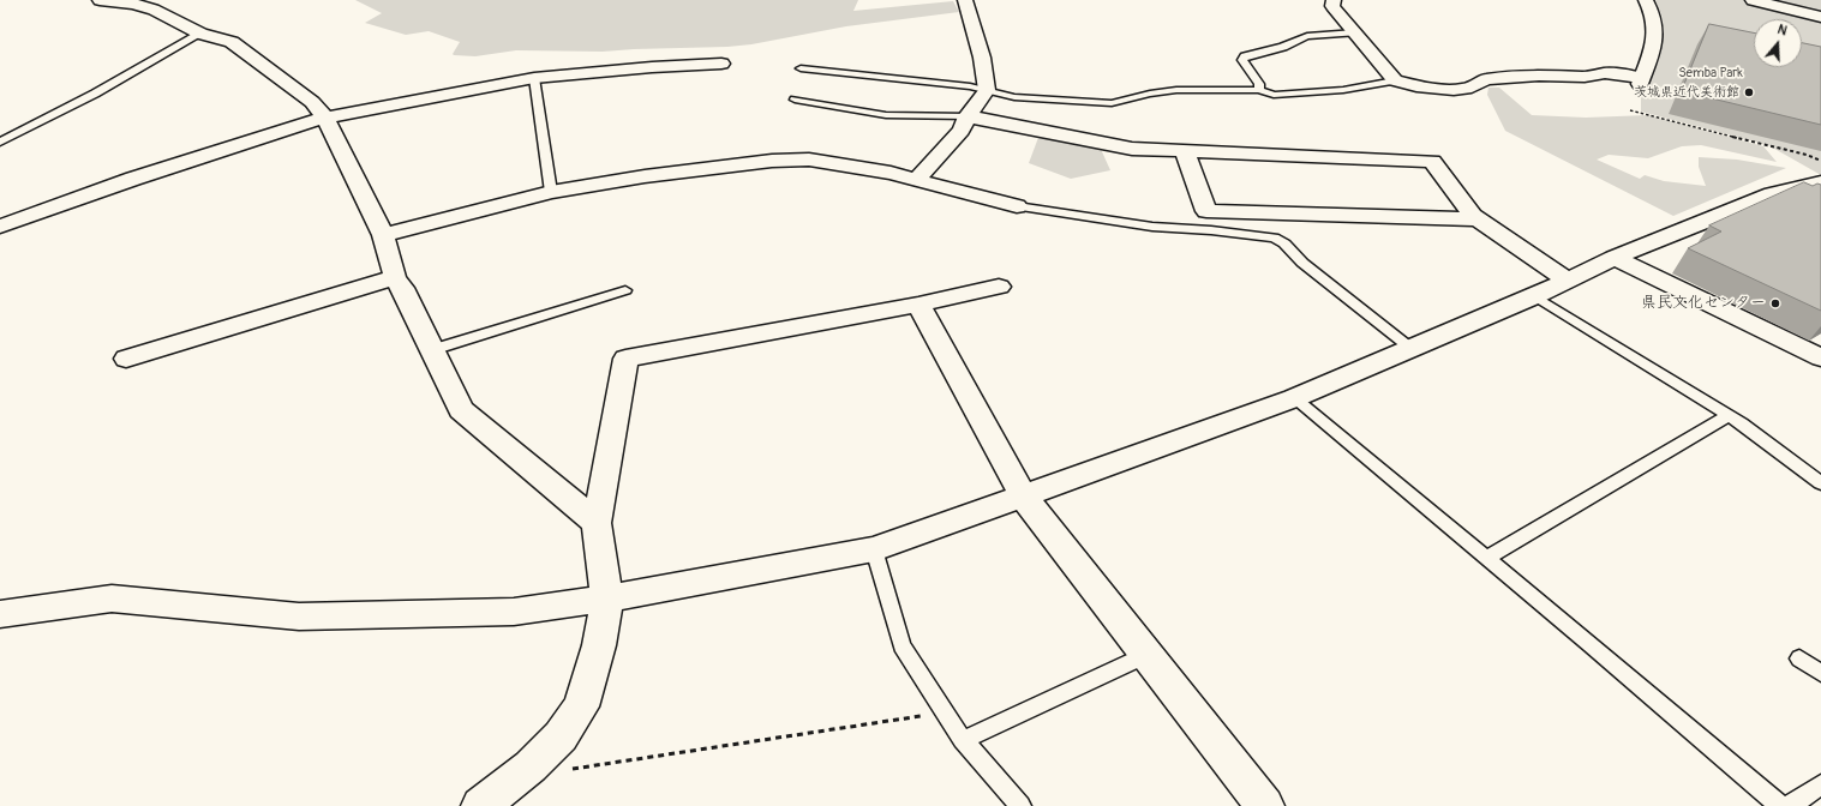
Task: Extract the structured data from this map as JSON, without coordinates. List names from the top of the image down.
{
  "parks": ["Semba Park"],
  "places": ["茨城県近代美術館", "県民文化センター"],
  "north": "top"
}
